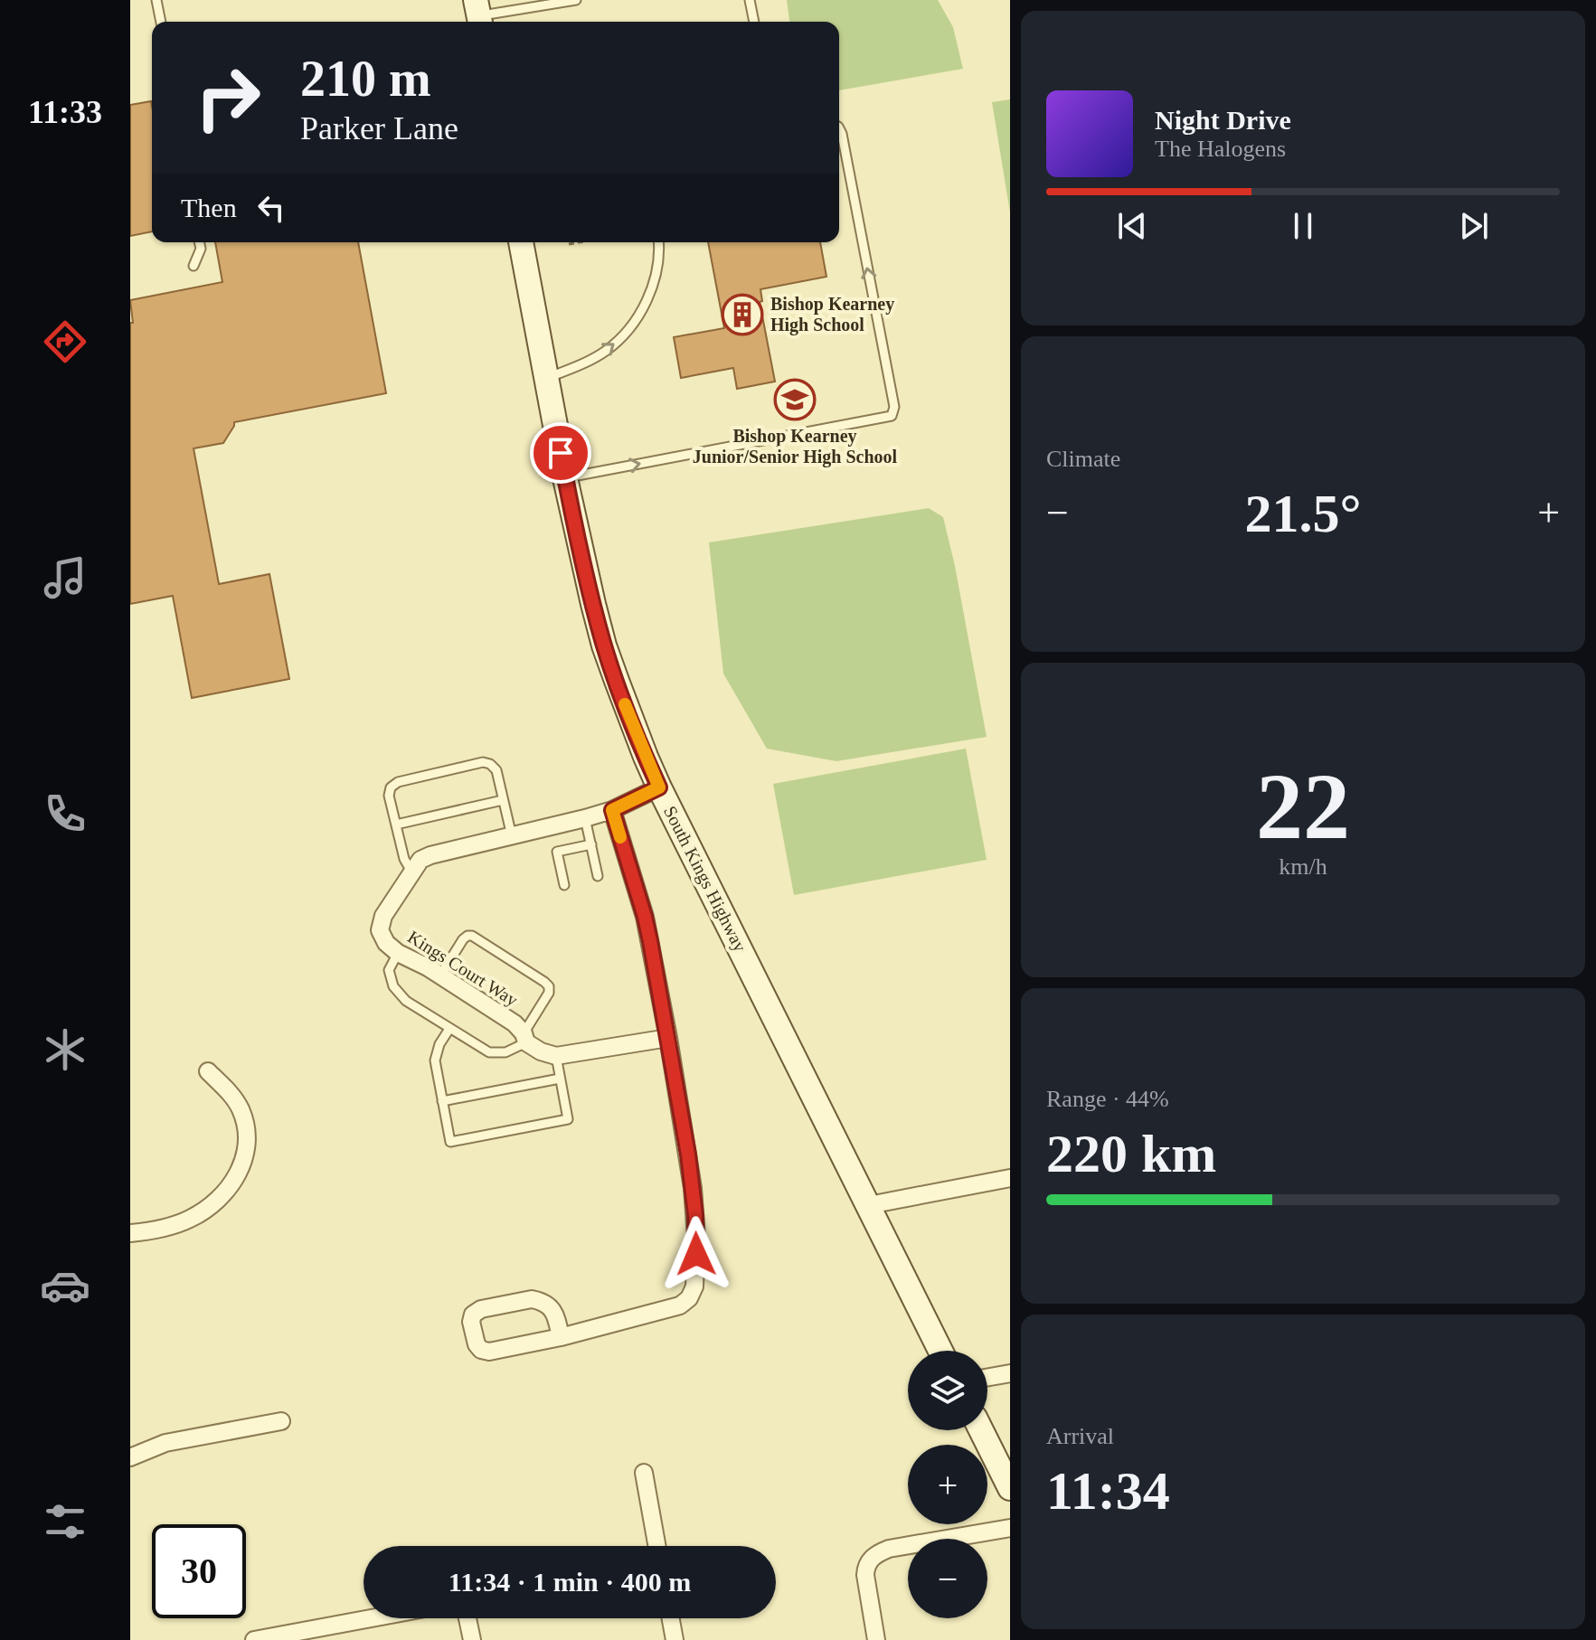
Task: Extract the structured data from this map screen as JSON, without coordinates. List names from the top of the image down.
{
  "streets": {
    "main road": ["South Kings Highway"],
    "street": ["Kings Court Way"]
  },
  "crossings": [
    ["South Kings Highway", "Kings Court Way"]
  ],
  "places": {
    "building": ["Bishop Kearney High School"],
    "school or university": ["Bishop Kearney Junior/Senior High School"]
  },
  "page": {
    "tabs": "11:33",
    "turn": ["210 m", "Parker Lane"],
    "song": ["Night Drive", "The Halogens"],
    "then": "Then",
    "tile": [
      "Climate",
      ["22", "km/h"],
      ["Range · 44%", "220 km"],
      ["Arrival", "11:34"]
    ],
    "heat": ["−", "21.5°", "+"],
    "map_buttons": ["+", "−"],
    "limit": "30",
    "trip": "11:34 · 1 min · 400 m"
  }
}
